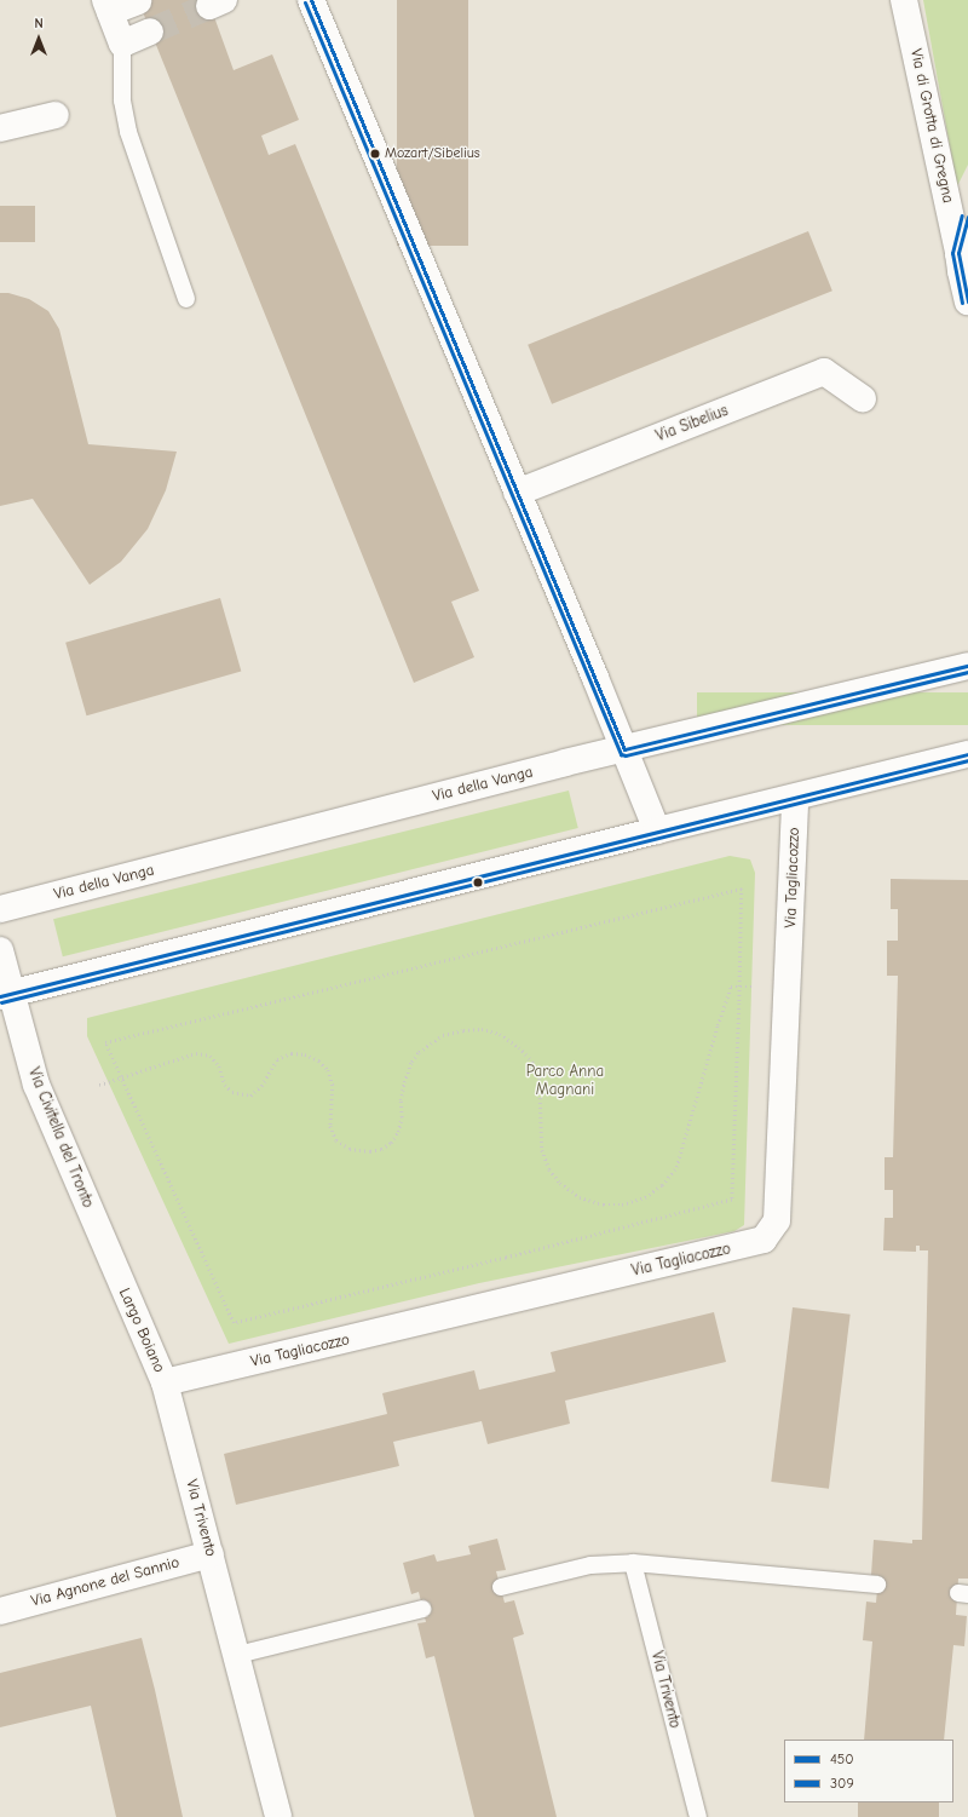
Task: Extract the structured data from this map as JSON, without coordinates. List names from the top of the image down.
{
  "streets": {
    "street": [
      "Via di Grotta di Gregna",
      "Via Sibelius",
      "Via della Vanga",
      "Via Tagliacozzo",
      "Via Civitella del Tronto",
      "Largo Boiano",
      "Via Trivento",
      "Via Agnone del Sannio"
    ]
  },
  "crossings": [
    ["Via Tagliacozzo", "Largo Boiano"],
    ["Via Tagliacozzo", "Via Trivento"],
    ["Via Civitella del Tronto", "Largo Boiano"],
    ["Largo Boiano", "Via Trivento"],
    ["Via Trivento", "Via Agnone del Sannio"]
  ],
  "parks": ["Parco Anna Magnani"],
  "places": ["Mozart/Sibelius"],
  "lines": ["transit line 450", "transit line 309"],
  "legend": ["450", "309"],
  "north": "top"
}
